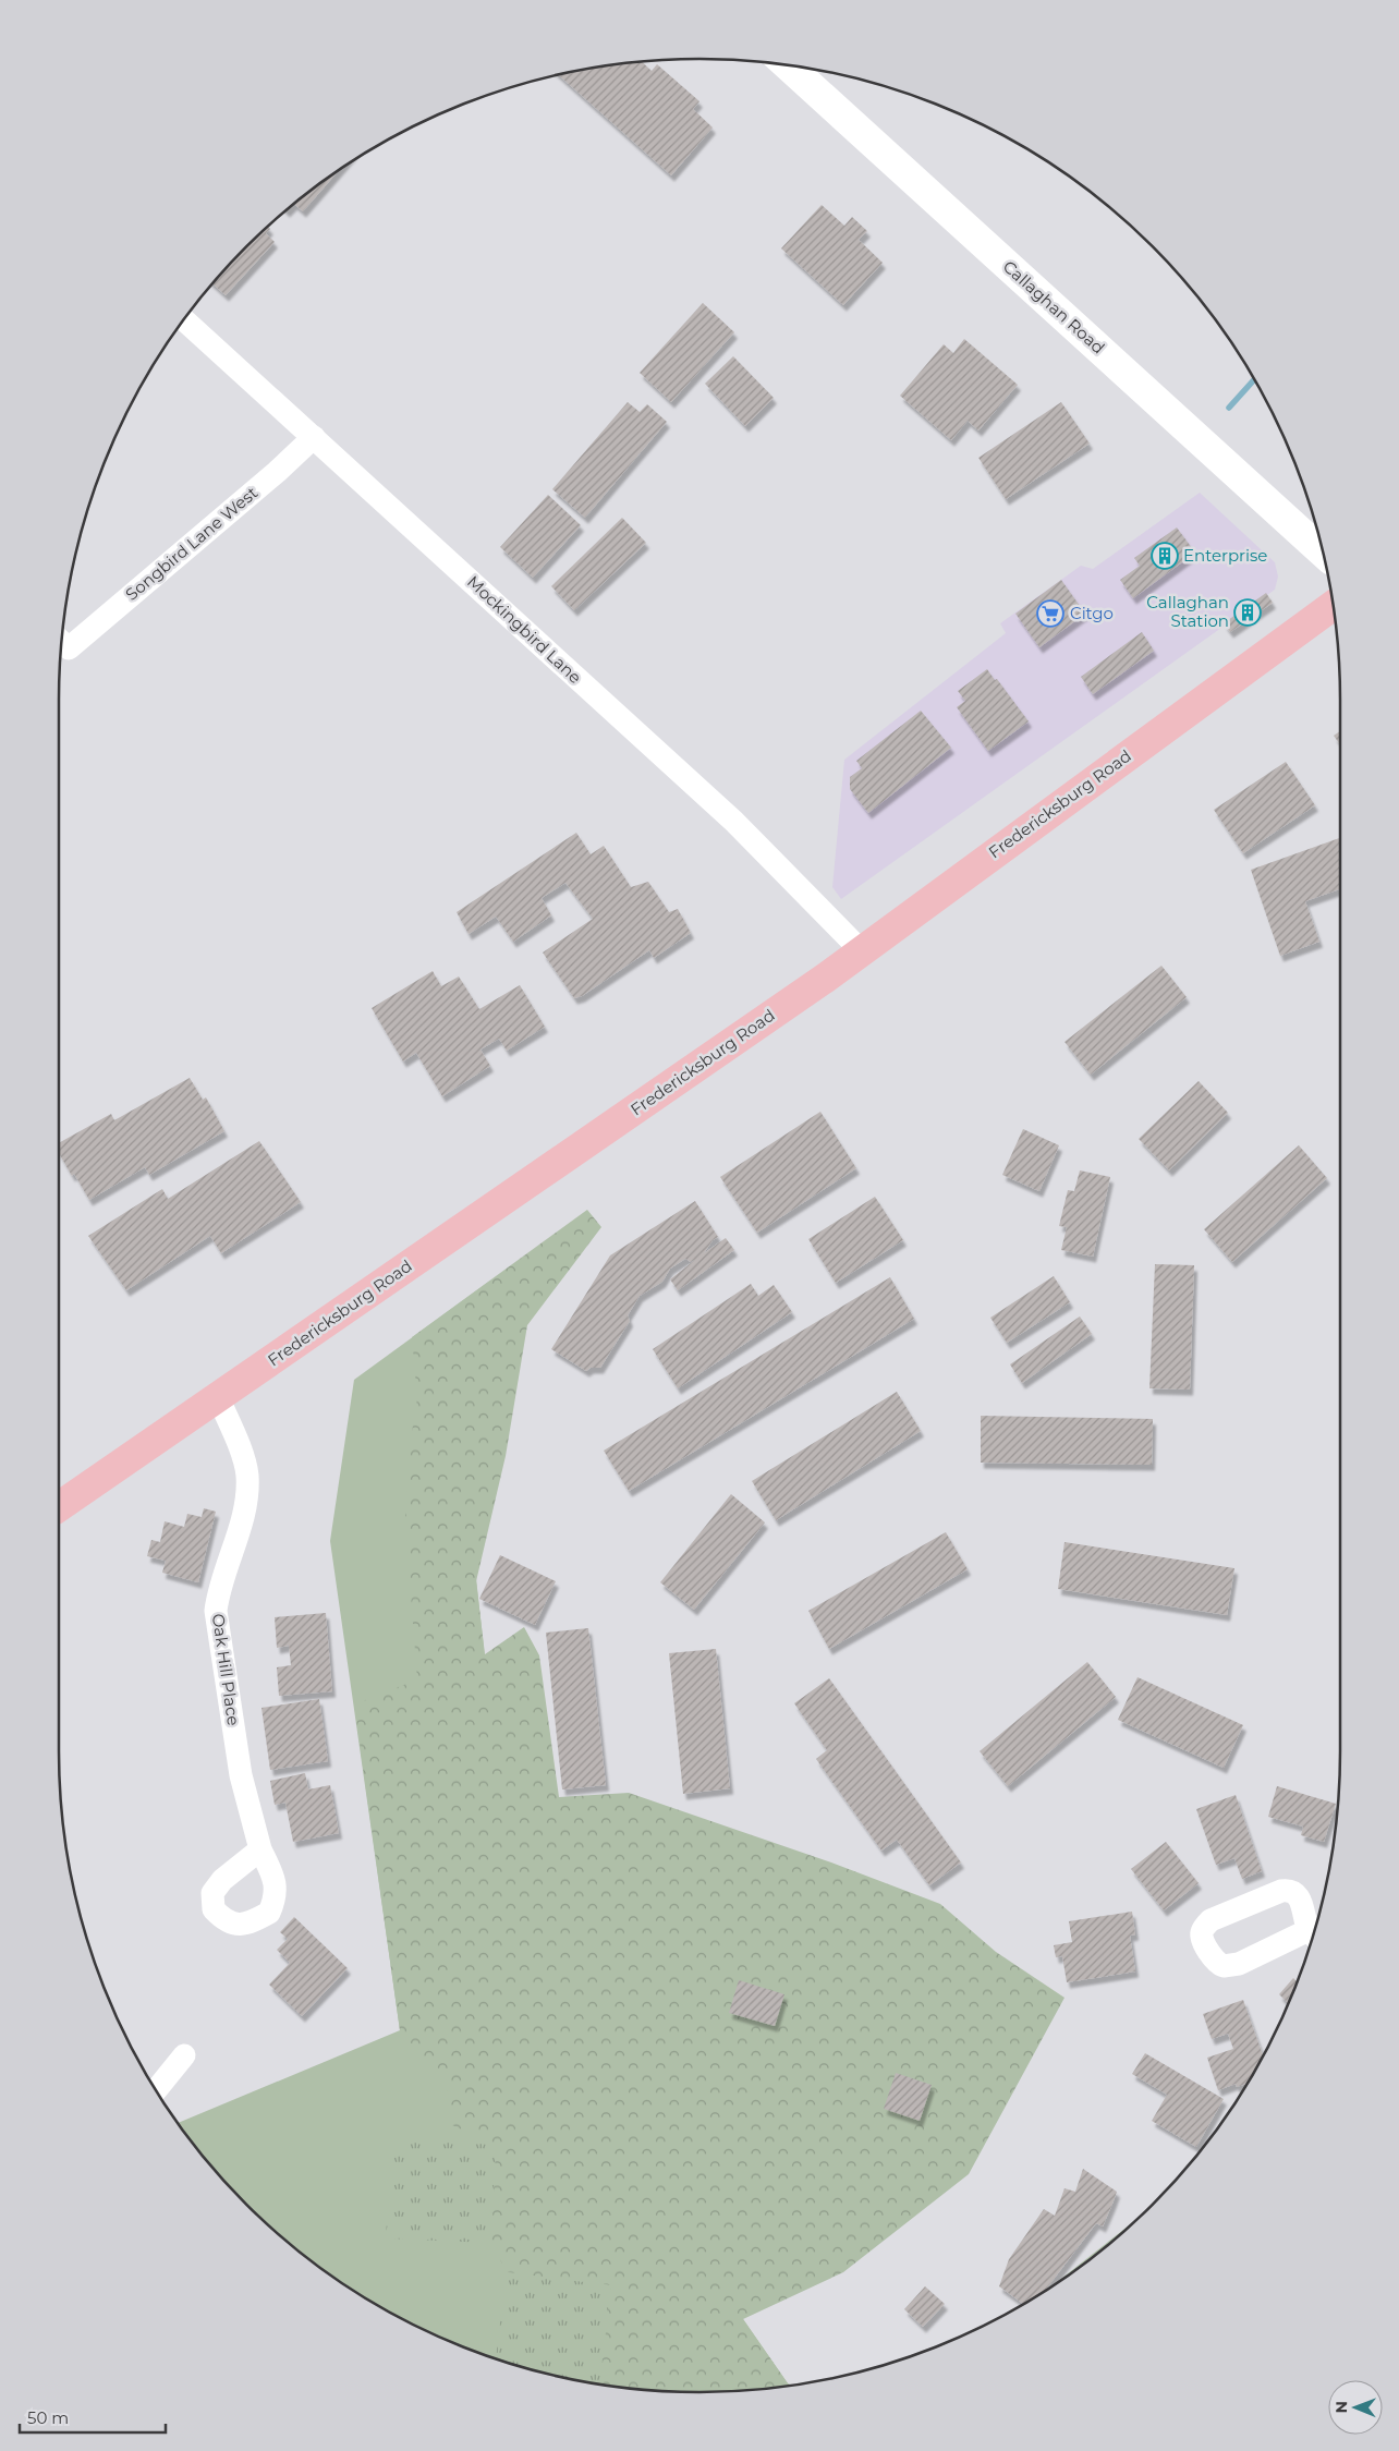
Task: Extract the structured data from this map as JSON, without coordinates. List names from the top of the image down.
{
  "streets": {
    "main road": ["Callaghan Road", "Fredericksburg Road"],
    "street": ["Songbird Lane West", "Mockingbird Lane", "Oak Hill Place"]
  },
  "crossings": [
    ["Songbird Lane West", "Mockingbird Lane"],
    ["Mockingbird Lane", "Fredericksburg Road"],
    ["Fredericksburg Road", "Oak Hill Place"]
  ],
  "places": {
    "building": ["Enterprise", "Callaghan Station"],
    "supermarket": ["Citgo"]
  },
  "scale_bar": "50 m",
  "north": "left"
}
